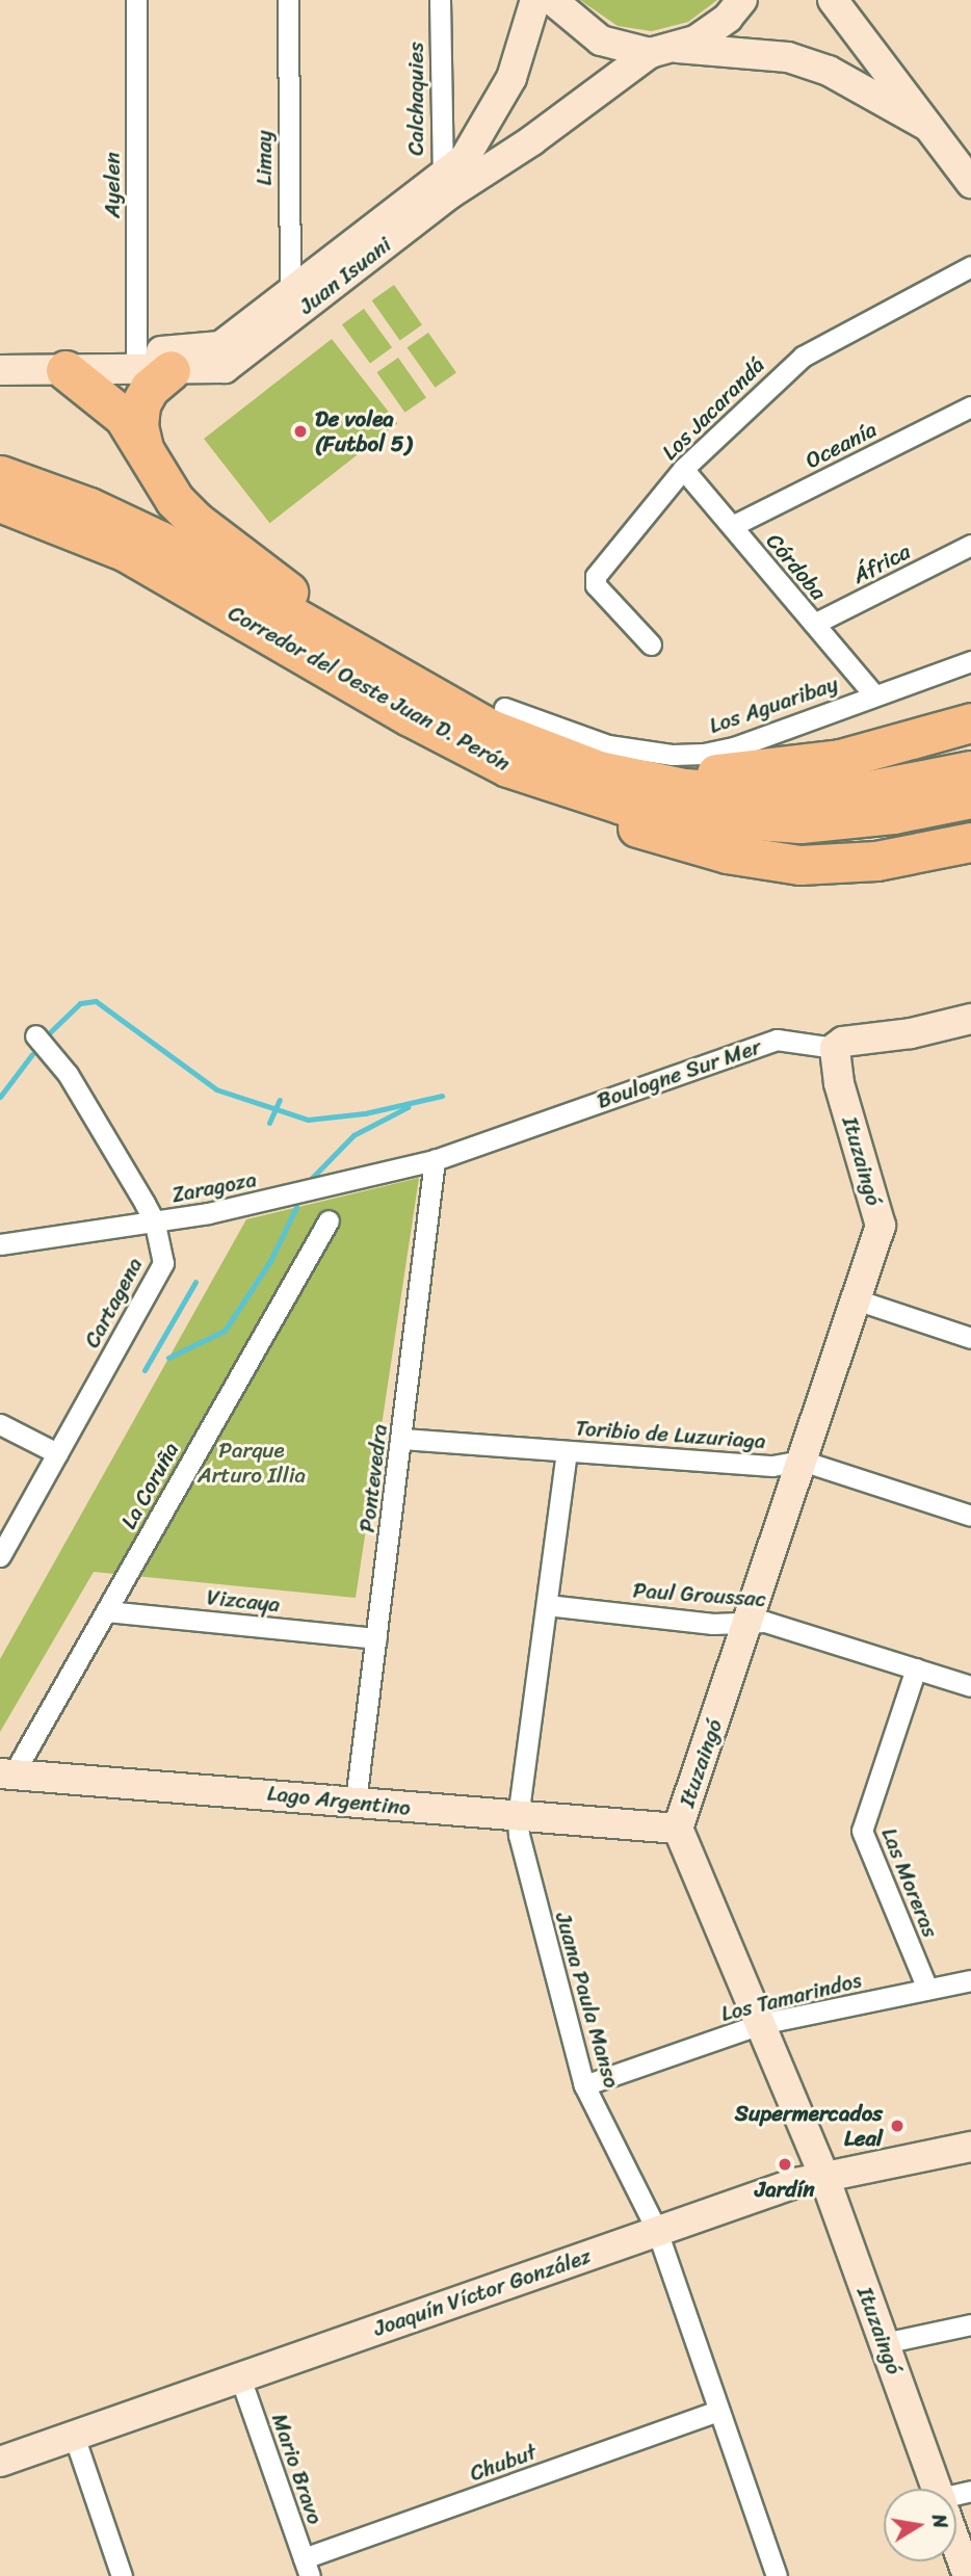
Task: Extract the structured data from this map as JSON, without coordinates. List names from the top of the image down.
{
  "streets": {
    "highway": ["Corredor del Oeste Juan D. Perón"],
    "street": [
      "Calchaquies",
      "Limay",
      "Ayelen",
      "Juan Isuani",
      "Los Jacarandá",
      "Oceanía",
      "África",
      "Córdoba",
      "Los Aguaribay",
      "Boulogne Sur Mer",
      "Ituzaingó",
      "Zaragoza",
      "Cartagena",
      "Toribio de Luzuriaga",
      "Pontevedra",
      "La Coruña",
      "Paul Groussac",
      "Vizcaya",
      "Lago Argentino",
      "Las Moreras",
      "Los Tamarindos",
      "Juana Paula Manso",
      "Joaquín Víctor González",
      "Chubut",
      "Mario Bravo"
    ]
  },
  "crossings": [
    ["Calchaquies", "Juan Isuani"],
    ["Limay", "Juan Isuani"],
    ["Ayelen", "Juan Isuani"],
    ["Los Jacarandá", "Córdoba"],
    ["Oceanía", "Córdoba"],
    ["África", "Córdoba"],
    ["Córdoba", "Los Aguaribay"],
    ["Corredor del Oeste Juan D. Perón", "Los Aguaribay"],
    ["Boulogne Sur Mer", "Ituzaingó"],
    ["Boulogne Sur Mer", "Zaragoza"],
    ["Boulogne Sur Mer", "Pontevedra"],
    ["Ituzaingó", "Toribio de Luzuriaga"],
    ["Ituzaingó", "Paul Groussac"],
    ["Ituzaingó", "Lago Argentino"],
    ["Ituzaingó", "Los Tamarindos"],
    ["Ituzaingó", "Joaquín Víctor González"],
    ["Zaragoza", "Cartagena"],
    ["Zaragoza", "Pontevedra"],
    ["Toribio de Luzuriaga", "Pontevedra"],
    ["Toribio de Luzuriaga", "Juana Paula Manso"],
    ["Pontevedra", "Vizcaya"],
    ["Pontevedra", "Lago Argentino"],
    ["La Coruña", "Vizcaya"],
    ["La Coruña", "Lago Argentino"],
    ["Paul Groussac", "Las Moreras"],
    ["Paul Groussac", "Juana Paula Manso"],
    ["Lago Argentino", "Juana Paula Manso"],
    ["Las Moreras", "Los Tamarindos"],
    ["Los Tamarindos", "Juana Paula Manso"],
    ["Juana Paula Manso", "Joaquín Víctor González"],
    ["Juana Paula Manso", "Chubut"],
    ["Joaquín Víctor González", "Mario Bravo"],
    ["Chubut", "Mario Bravo"]
  ],
  "parks": ["Parque Arturo Illia"],
  "places": ["De volea (Futbol 5)", "Supermercados Leal", "Jardín"],
  "north": "right"
}
